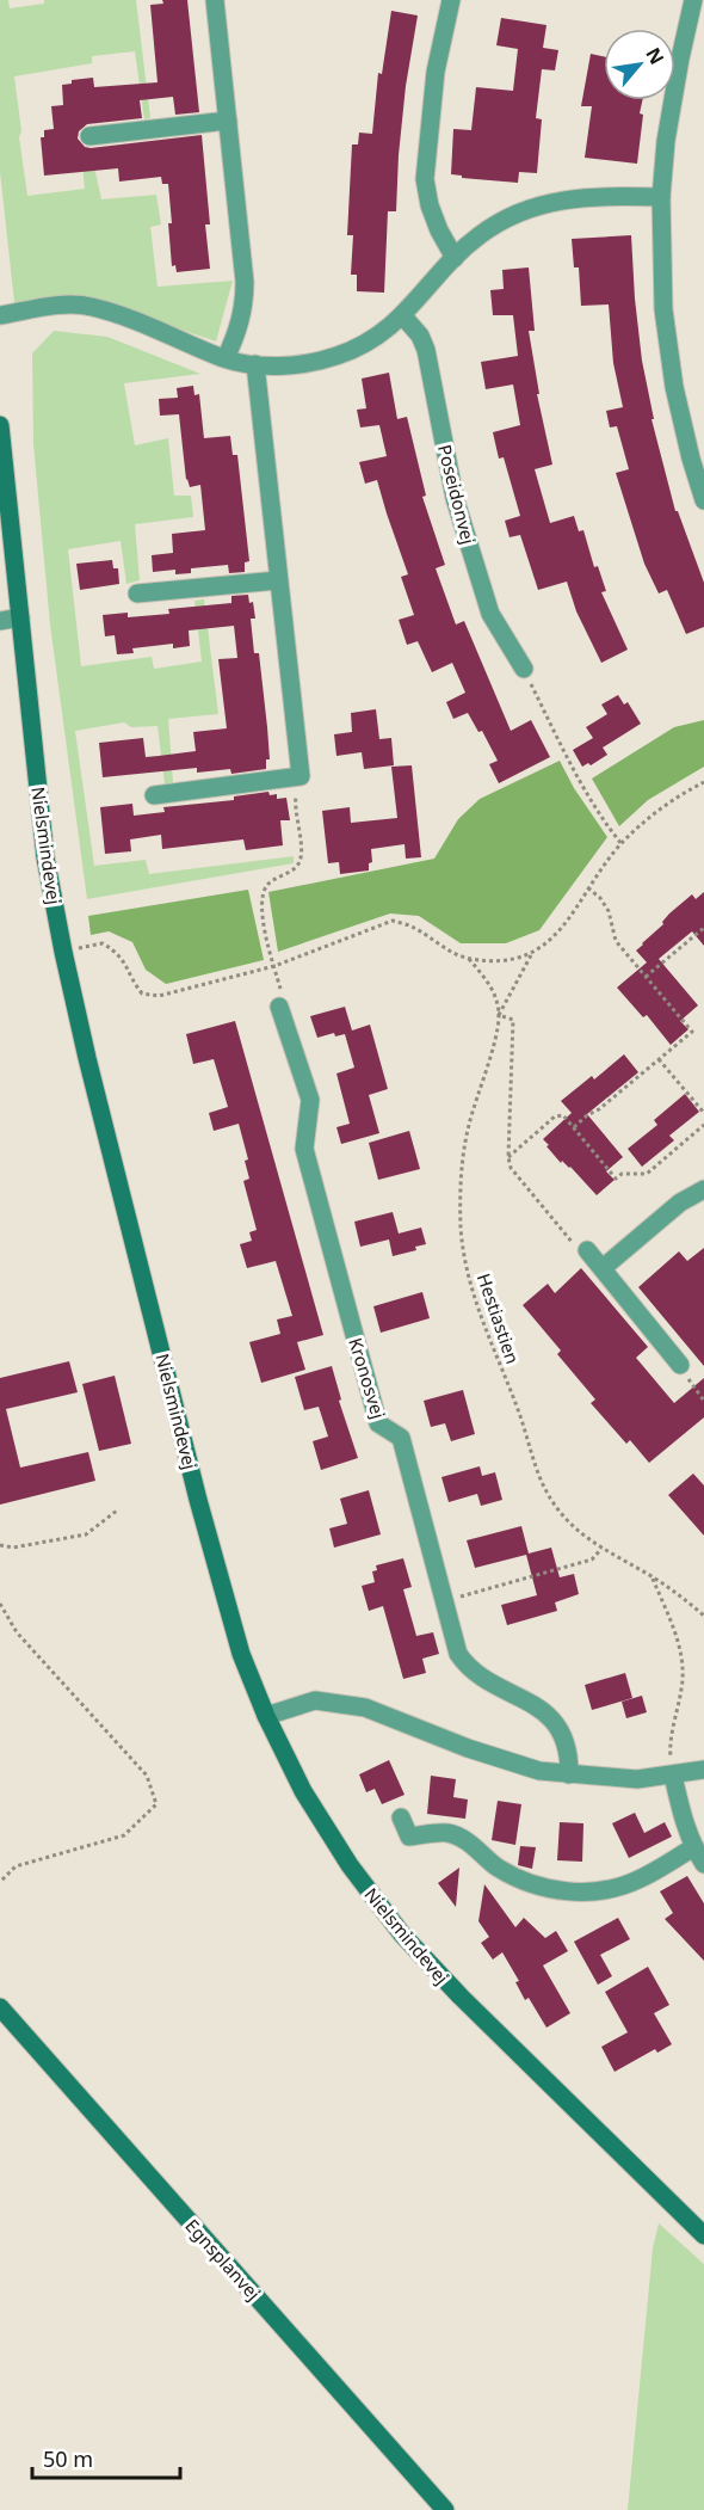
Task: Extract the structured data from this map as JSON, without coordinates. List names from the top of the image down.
{
  "streets": {
    "street": [
      "Poseidonvej",
      "Nielsmindevej",
      "Kronosvej",
      "Egnsplanvej"
    ],
    "path": ["Hestiastien"]
  },
  "crossings": [
    ["Nielsmindevej", "Hestiastien"]
  ],
  "scale_bar": "50 m",
  "north": "top right"
}
